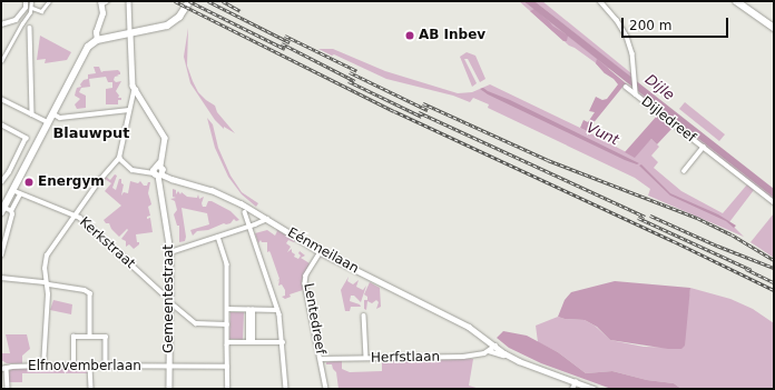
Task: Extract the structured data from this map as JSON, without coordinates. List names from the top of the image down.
{
  "streets": {
    "street": [
      "Dijledreef",
      "Kerkstraat",
      "Eénmeilaan",
      "Gemeentestraat",
      "Lentedreef",
      "Herfstlaan",
      "Elfnovemberlaan"
    ]
  },
  "crossings": [
    ["Kerkstraat", "Gemeentestraat"],
    ["Eénmeilaan", "Gemeentestraat"],
    ["Eénmeilaan", "Lentedreef"],
    ["Eénmeilaan", "Herfstlaan"],
    ["Gemeentestraat", "Elfnovemberlaan"],
    ["Lentedreef", "Herfstlaan"]
  ],
  "districts": ["Blauwput"],
  "water": ["Dijle", "Vunt"],
  "places": ["AB Inbev", "Energym"],
  "scale_bar": "200 m"
}
